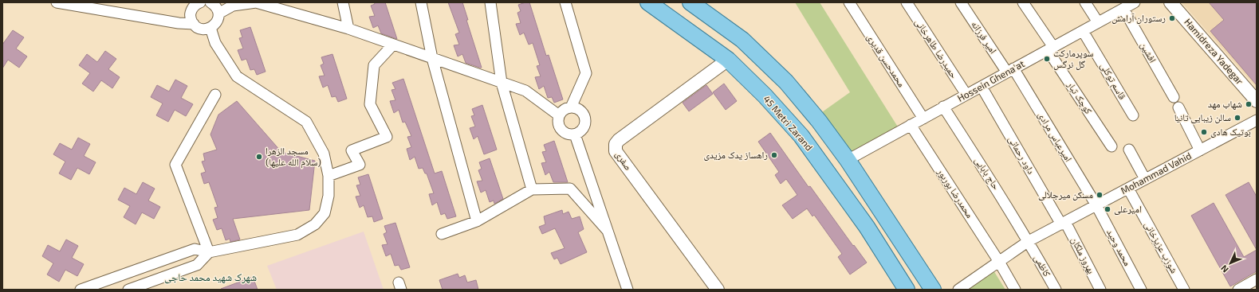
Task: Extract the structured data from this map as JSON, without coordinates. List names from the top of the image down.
{
  "streets": {
    "main road": ["45 Metri Zarand"],
    "street": [
      "امیر فرزانه",
      "حمیدرضا طاهرخانی",
      "Hamidreza Yadegar",
      "افشین",
      "محمدحسن قدیری",
      "Hossein Ghena'at",
      "قاسم توکلی",
      "کوچک تبار",
      "امیرعباس مرادی",
      "داود رحمانی",
      "صفری",
      "حاج بابایی",
      "Mohammad Vahid",
      "محمدرضا بوربور",
      "محمد وحید",
      "شوزب عزیزخانی",
      "بهروز ملکان",
      "کاظمی"
    ]
  },
  "crossings": [
    ["امیر فرزانه", "Hossein Ghena'at"],
    ["امیر فرزانه", "امیرعباس مرادی"],
    ["حمیدرضا طاهرخانی", "Hossein Ghena'at"],
    ["افشین", "Hossein Ghena'at"],
    ["محمدحسن قدیری", "Hossein Ghena'at"],
    ["Hossein Ghena'at", "قاسم توکلی"],
    ["Hossein Ghena'at", "کوچک تبار"],
    ["Hossein Ghena'at", "امیرعباس مرادی"],
    ["Hossein Ghena'at", "داود رحمانی"],
    ["Hossein Ghena'at", "حاج بابایی"],
    ["Hossein Ghena'at", "محمدرضا بوربور"],
    ["45 Metri Zarand", "صفری"],
    ["امیرعباس مرادی", "Mohammad Vahid"],
    ["امیرعباس مرادی", "محمد وحید"],
    ["داود رحمانی", "Mohammad Vahid"],
    ["داود رحمانی", "بهروز ملکان"],
    ["حاج بابایی", "Mohammad Vahid"],
    ["حاج بابایی", "کاظمی"],
    ["Mohammad Vahid", "محمدرضا بوربور"],
    ["Mohammad Vahid", "محمد وحید"],
    ["Mohammad Vahid", "شوزب عزیزخانی"],
    ["Mohammad Vahid", "بهروز ملکان"],
    ["Mohammad Vahid", "کاظمی"]
  ],
  "districts": ["شهرک شهید محمد حاجی"],
  "places": [
    "رستوران آرامش",
    "سوپرمارکت گل نرگس",
    "شهاب مهد",
    "سالن زیبایی تانیا",
    "بوتیک هادی",
    "راهساز یدک مزیدی",
    "مسجد الزهرا (سلام الله علیها)",
    "مسکن میرجلالی",
    "امیرعلی"
  ],
  "north": "bottom left"
}
